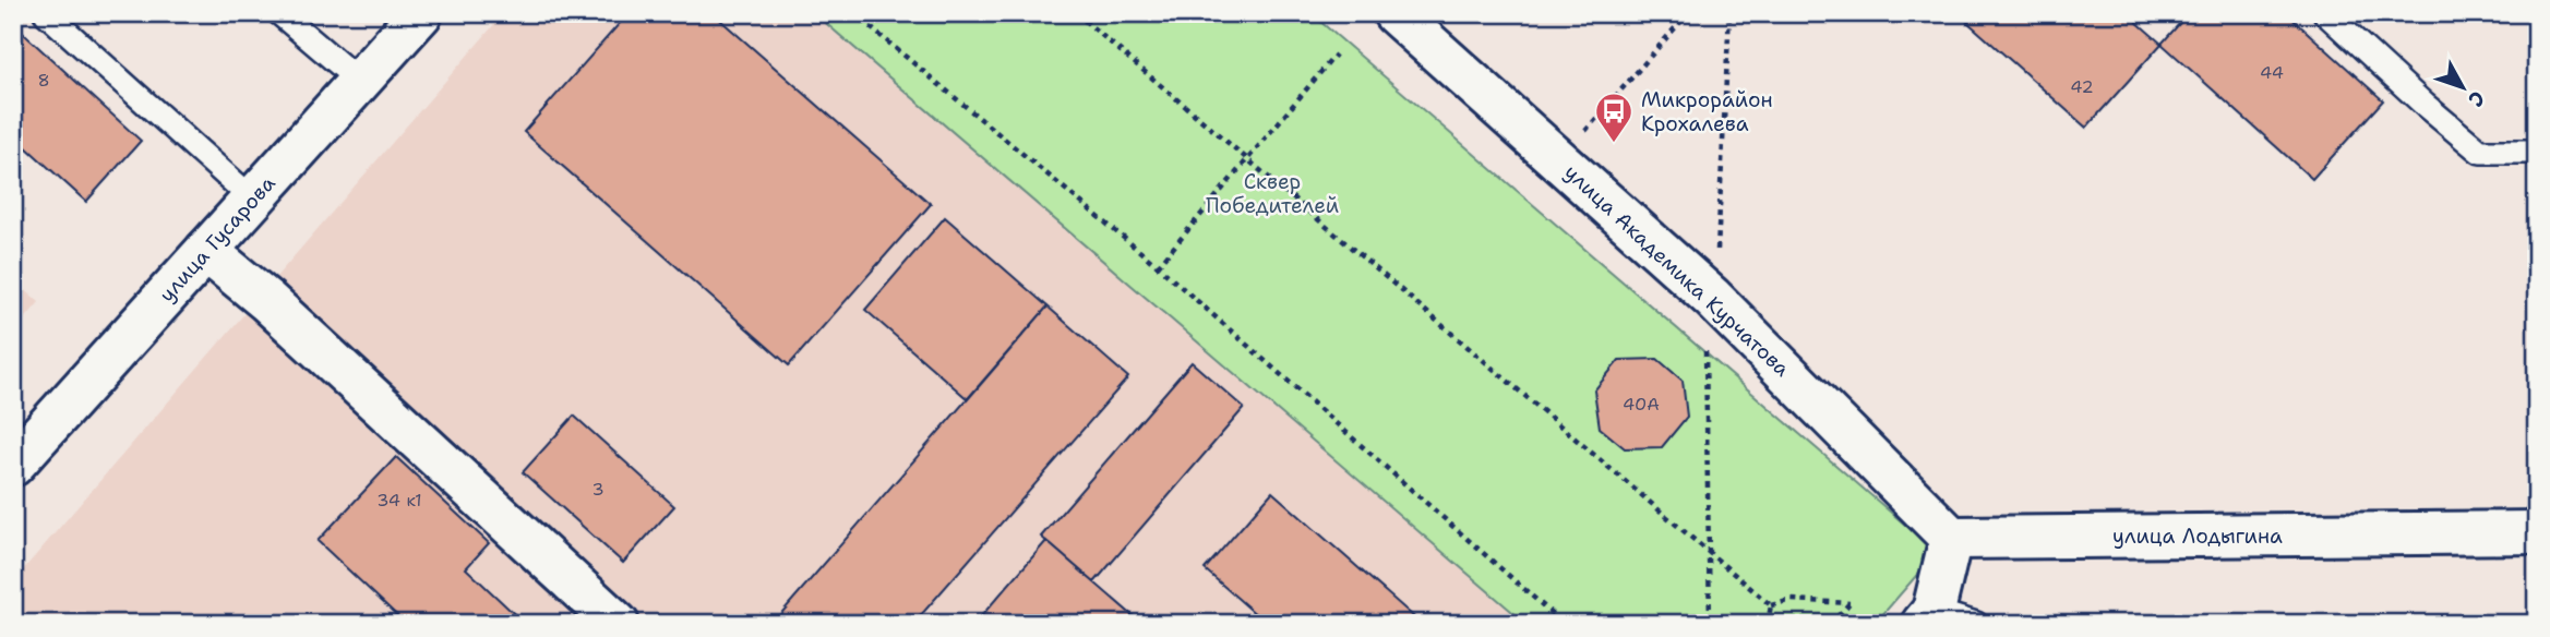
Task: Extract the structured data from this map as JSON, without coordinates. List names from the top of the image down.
{
  "streets": {
    "street": ["улица Гусарова", "улица Академика Курчатова", "улица Лодыгина"]
  },
  "crossings": [
    ["улица Академика Курчатова", "улица Лодыгина"]
  ],
  "parks": ["Сквер Победителей"],
  "places": {
    "bus stop": ["Микрорайон Крохалева"]
  },
  "house_numbers": [
    "44",
    "8",
    "42",
    "40А",
    "3",
    "34 к1"
  ],
  "north": "bottom right"
}
